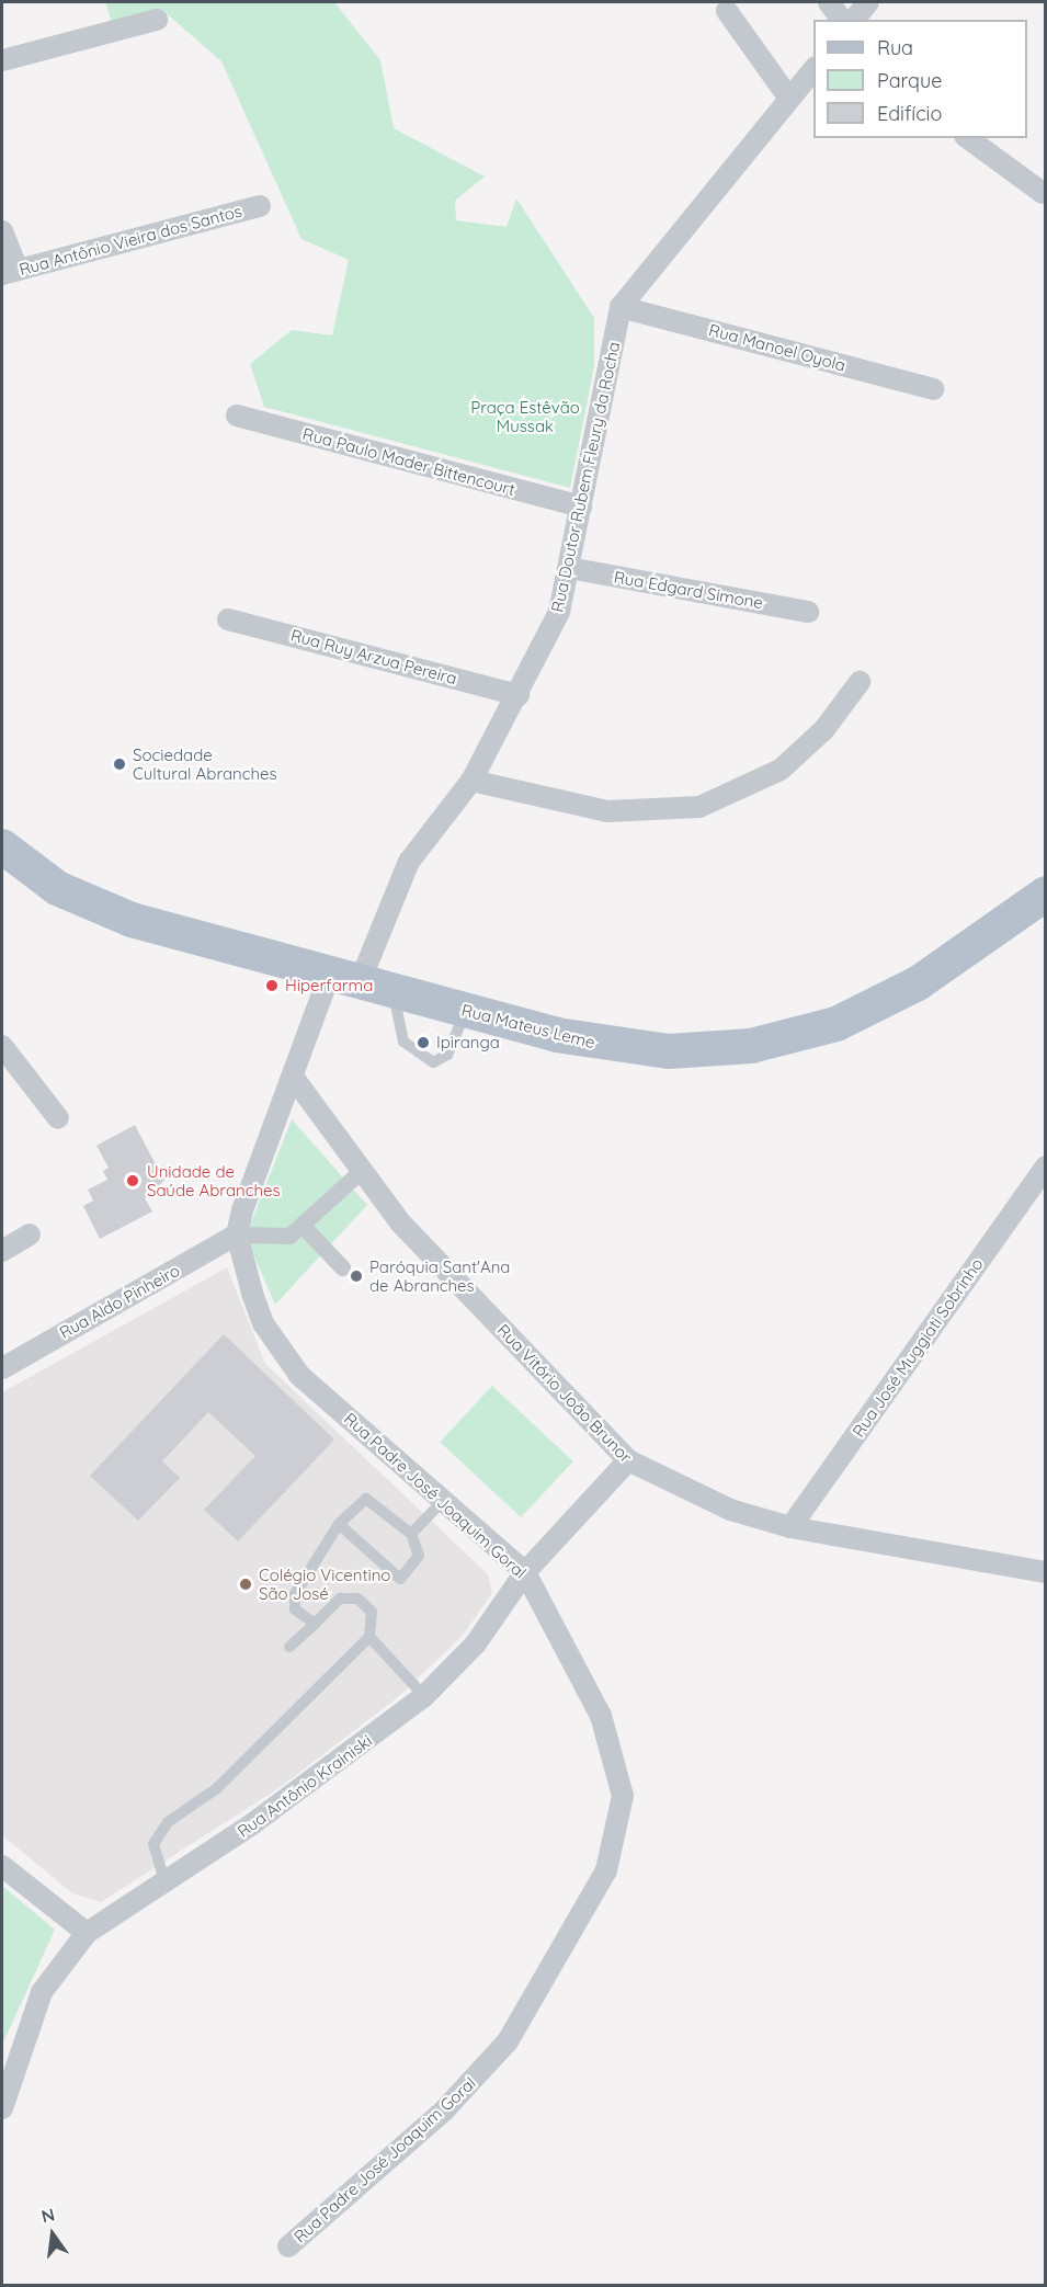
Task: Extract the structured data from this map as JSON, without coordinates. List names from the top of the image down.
{
  "streets": {
    "main road": ["Rua Mateus Leme"],
    "street": [
      "Rua Antônio Vieira dos Santos",
      "Rua Manoel Oyola",
      "Rua Paulo Mader Bittencourt",
      "Rua Doutor Rubem Fleury da Rocha",
      "Rua Edgard Simone",
      "Rua Ruy Arzua Pereira",
      "Rua Aldo Pinheiro",
      "Rua José Muggiati Sobrinho",
      "Rua Vitório João Brunor",
      "Rua Padre José Joaquim Goral",
      "Rua Antônio Krainiski"
    ]
  },
  "crossings": [
    ["Rua Manoel Oyola", "Rua Doutor Rubem Fleury da Rocha"],
    ["Rua Paulo Mader Bittencourt", "Rua Doutor Rubem Fleury da Rocha"],
    ["Rua Doutor Rubem Fleury da Rocha", "Rua Edgard Simone"],
    ["Rua Doutor Rubem Fleury da Rocha", "Rua Ruy Arzua Pereira"],
    ["Rua Doutor Rubem Fleury da Rocha", "Rua Mateus Leme"],
    ["Rua Aldo Pinheiro", "Rua Padre José Joaquim Goral"],
    ["Rua José Muggiati Sobrinho", "Rua Vitório João Brunor"],
    ["Rua Vitório João Brunor", "Rua Padre José Joaquim Goral"],
    ["Rua Vitório João Brunor", "Rua Antônio Krainiski"],
    ["Rua Padre José Joaquim Goral", "Rua Antônio Krainiski"]
  ],
  "parks": ["Praça Estêvão Mussak"],
  "places": [
    "Sociedade Cultural Abranches",
    "Hiperfarma",
    "Ipiranga",
    "Unidade de Saúde Abranches",
    "Paróquia Sant'Ana de Abranches",
    "Colégio Vicentino São José"
  ],
  "legend": ["Rua", "Parque", "Edifício"],
  "north": "top"
}
